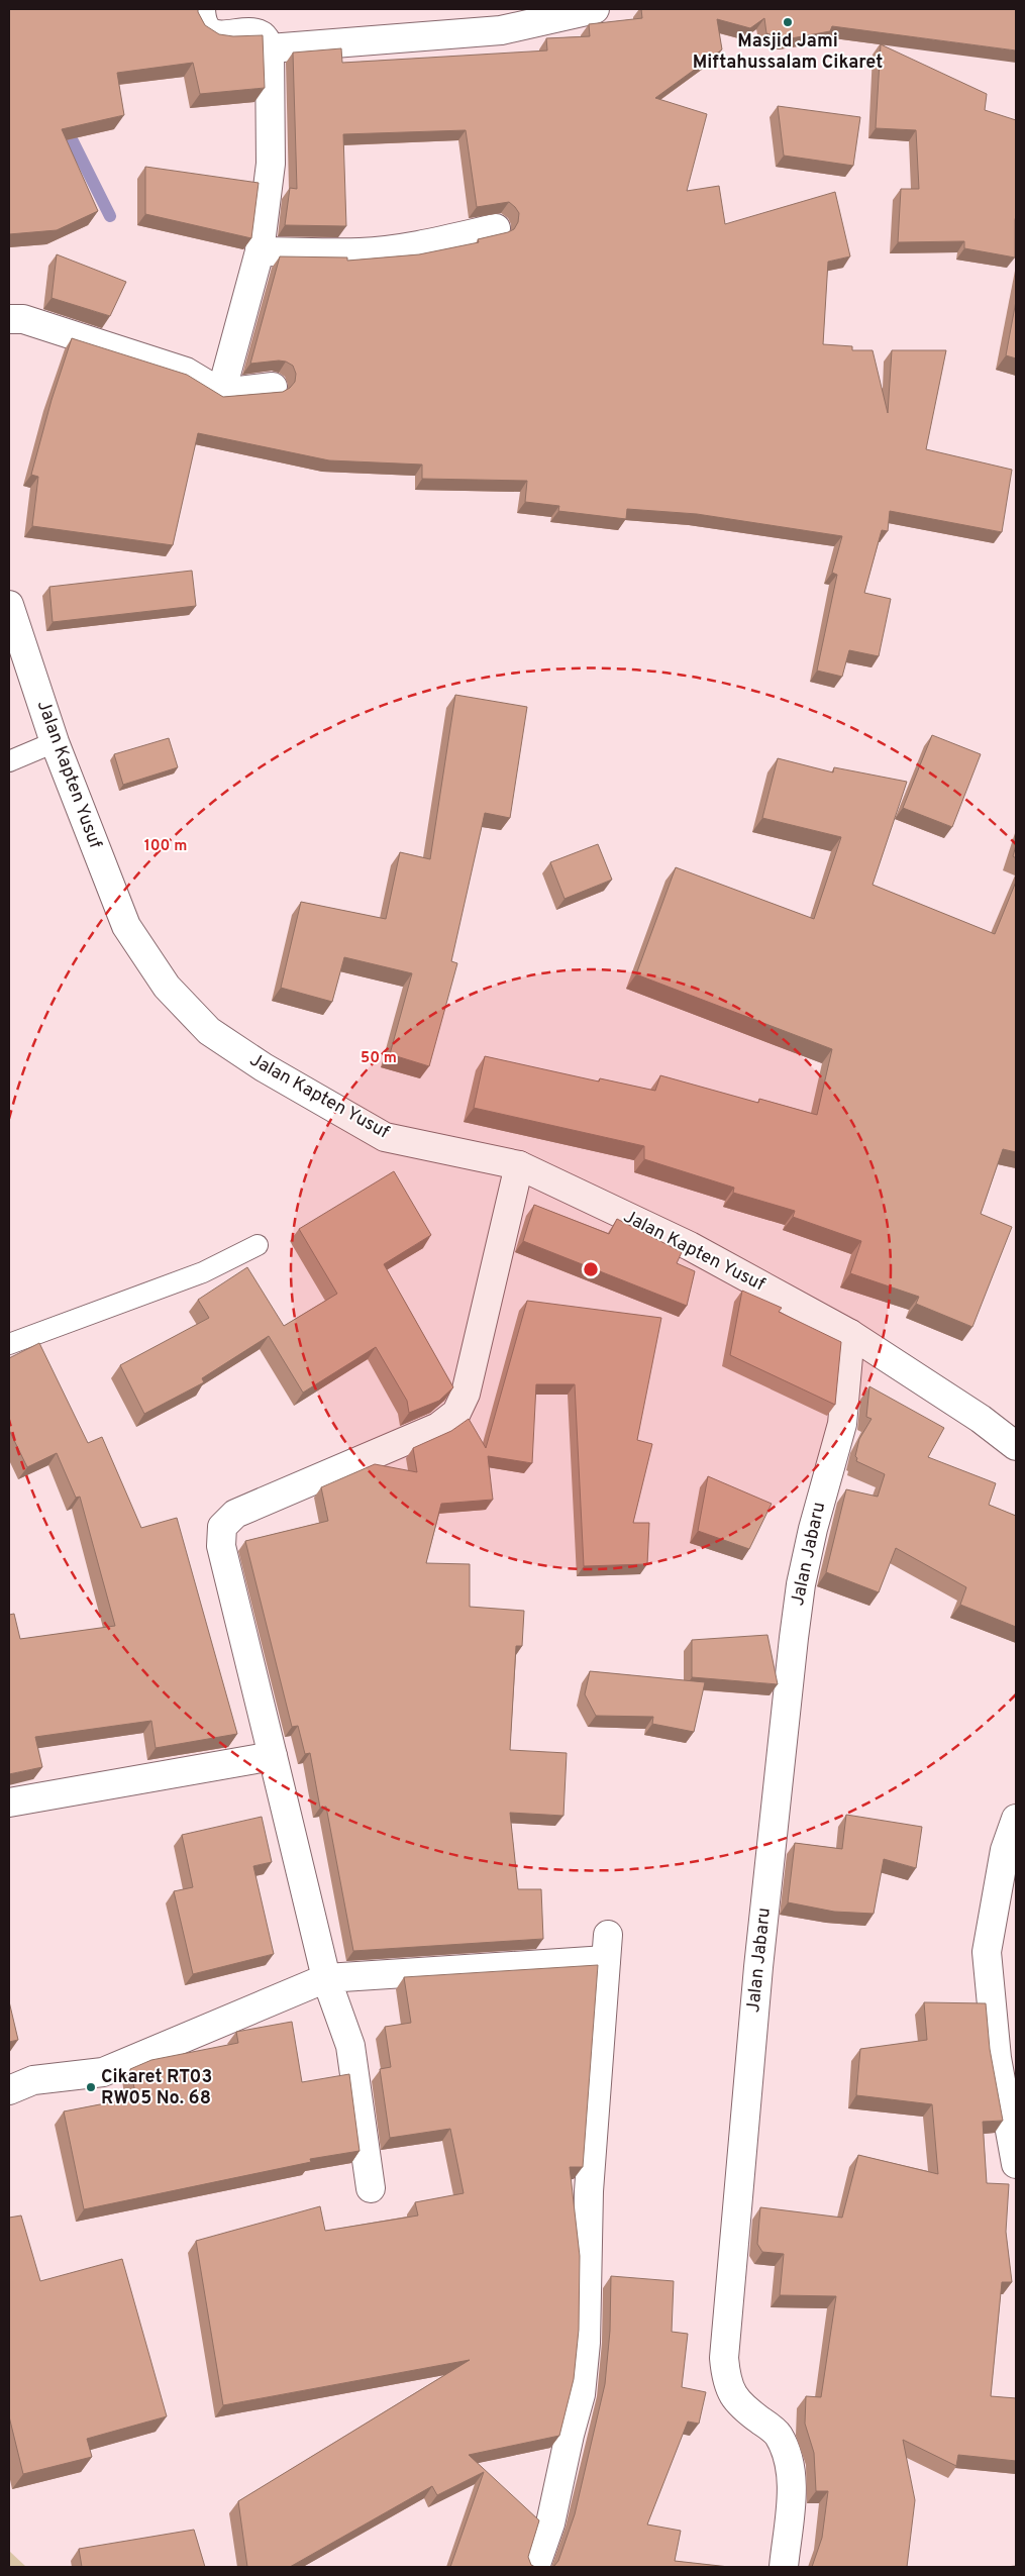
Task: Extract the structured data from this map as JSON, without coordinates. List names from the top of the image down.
{
  "streets": {
    "street": ["Jalan Kapten Yusuf", "Jalan Jabaru"]
  },
  "crossings": [
    ["Jalan Kapten Yusuf", "Jalan Jabaru"]
  ],
  "places": ["Masjid Jami Miftahussalam Cikaret", "Cikaret RT03 RW05 No. 68"],
  "rings": ["100 m", "50 m"]
}
